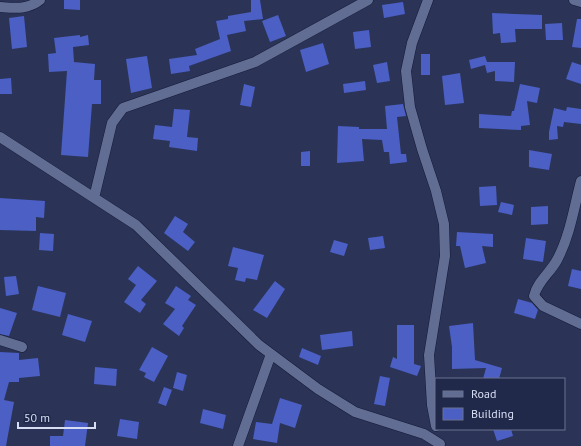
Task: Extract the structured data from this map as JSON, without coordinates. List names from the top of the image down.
{
  "legend": ["Road", "Building"],
  "scale_bar": "50 m"
}
